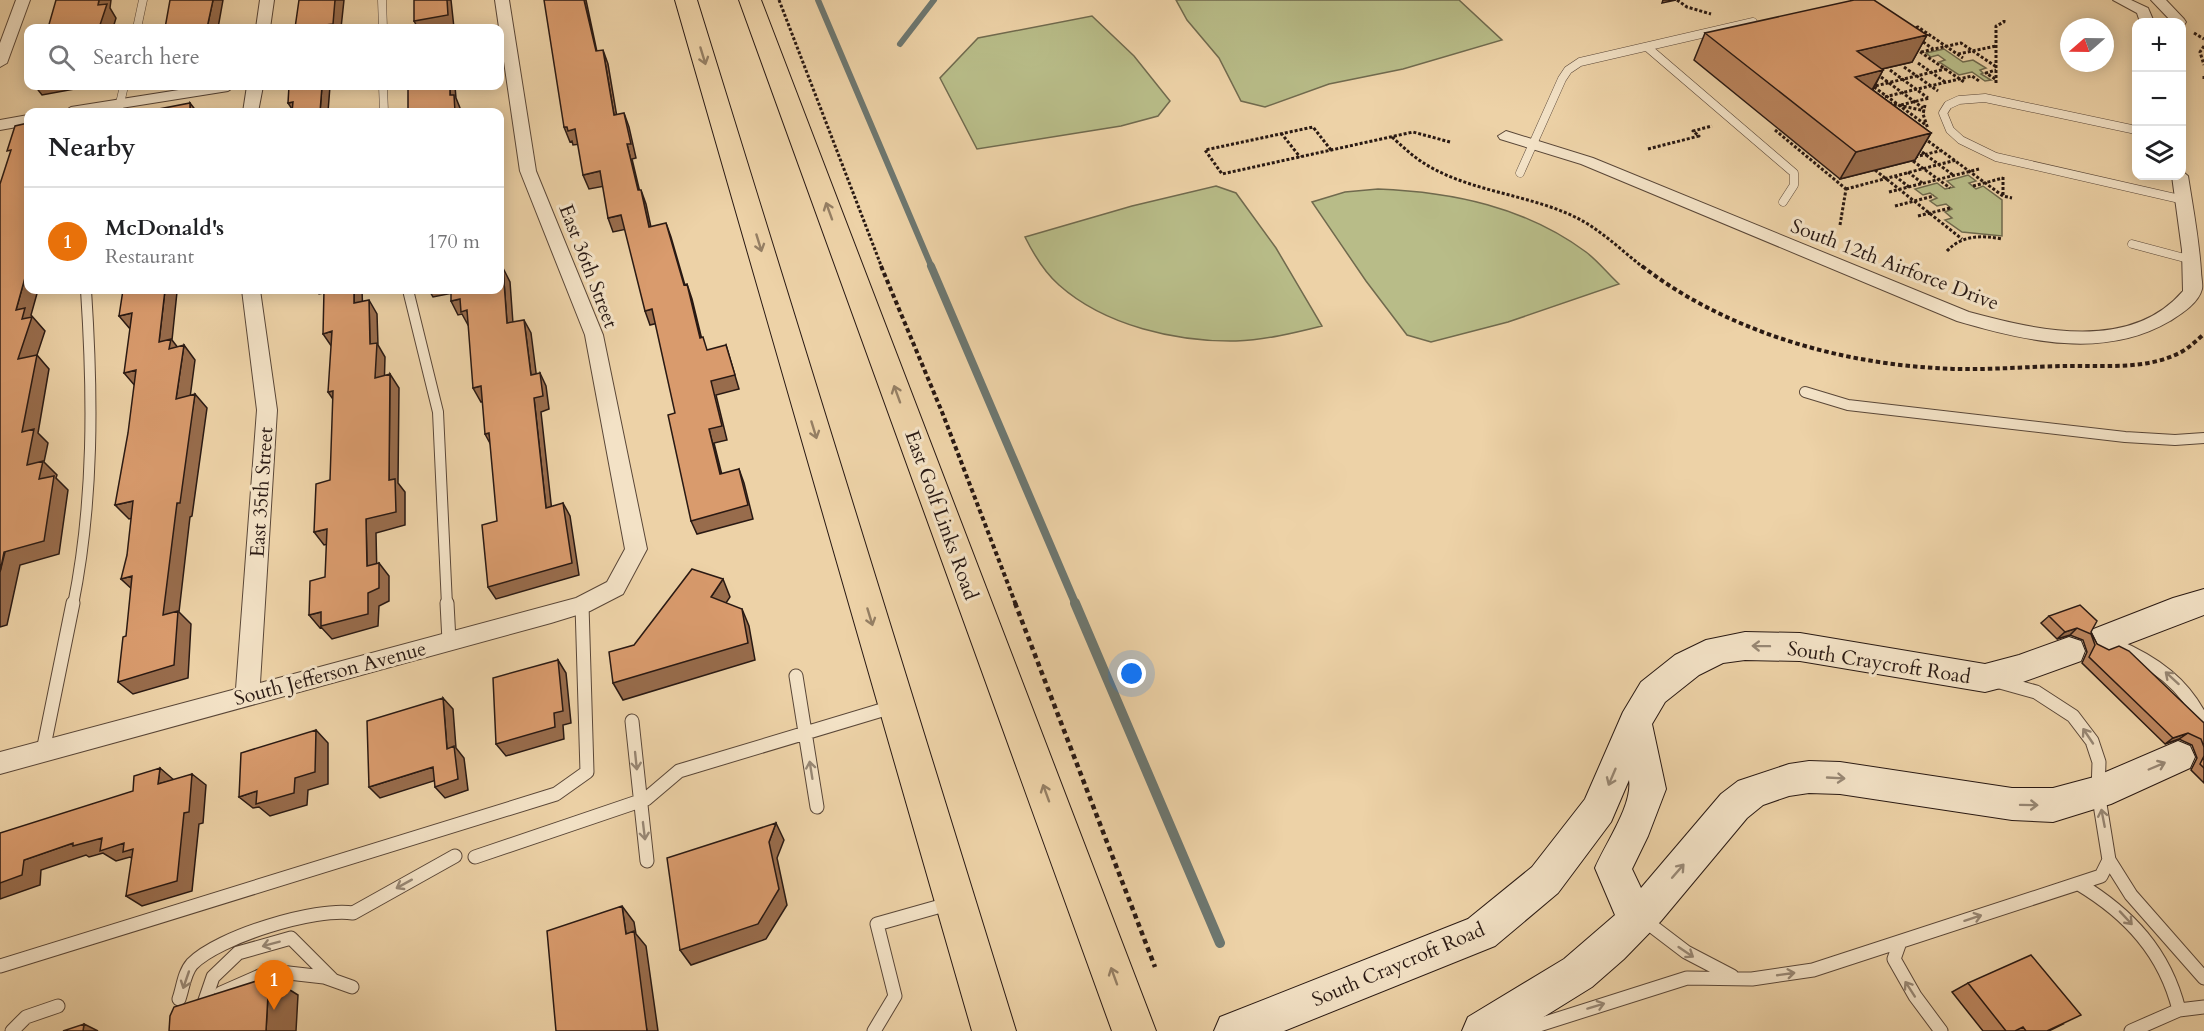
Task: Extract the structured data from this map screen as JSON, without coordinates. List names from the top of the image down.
{
  "streets": {
    "main road": ["East Golf Links Road", "South Craycroft Road"],
    "street": [
      "South 12th Airforce Drive",
      "East 36th Street",
      "East 35th Street",
      "South Jefferson Avenue"
    ]
  },
  "crossings": [
    ["East 36th Street", "South Jefferson Avenue"],
    ["East 35th Street", "South Jefferson Avenue"]
  ],
  "one_way": ["South Craycroft Road"],
  "north": "left",
  "page": {
    "map_buttons": ["+", "−"],
    "search": "Search here",
    "heading": "Nearby",
    "list": [
      {
        "mark": "1",
        "name": "McDonald's",
        "note": "Restaurant",
        "value": "170 m"
      }
    ],
    "pins": "1"
  }
}
